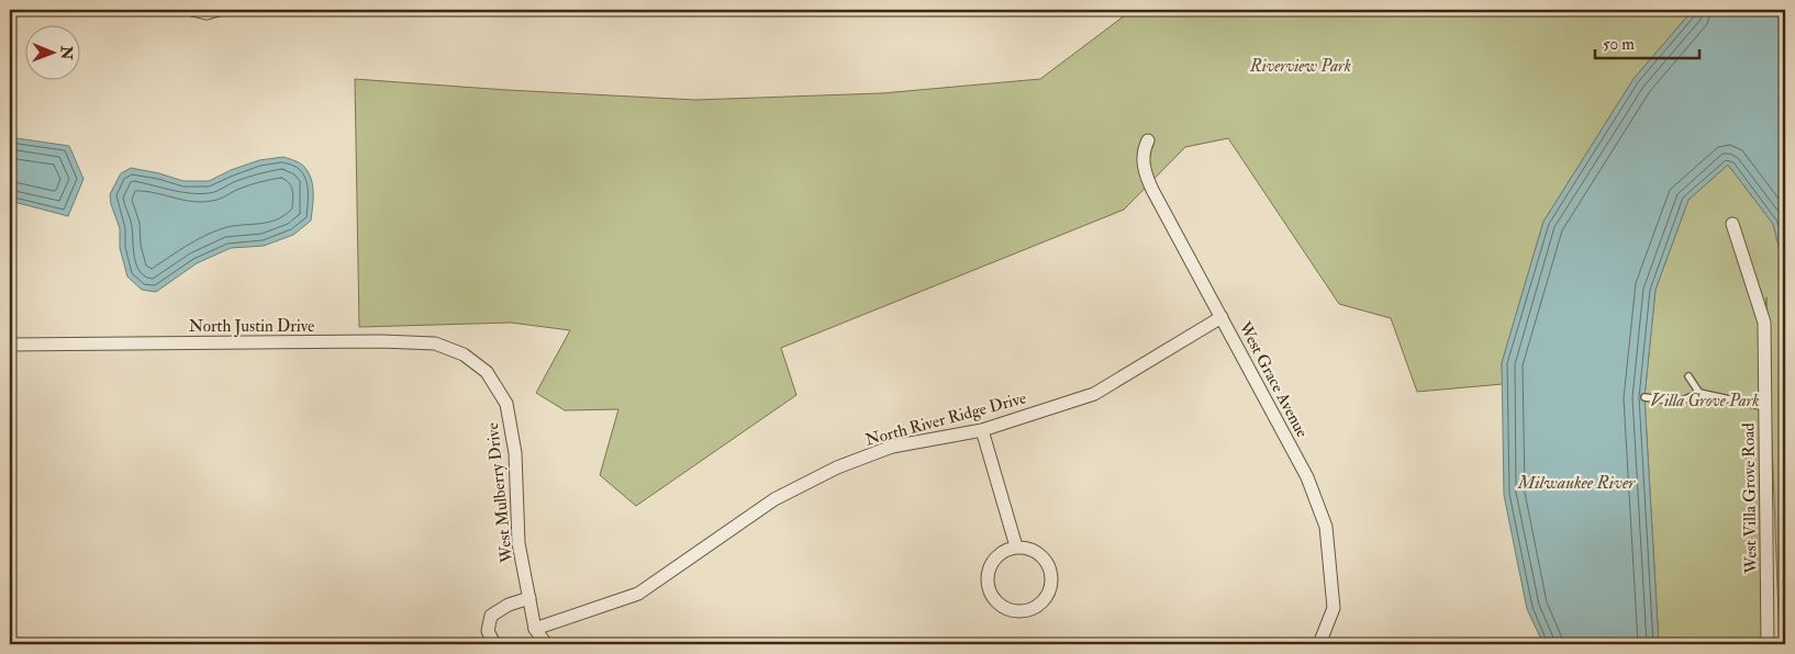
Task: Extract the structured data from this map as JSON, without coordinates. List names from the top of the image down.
{
  "streets": {
    "street": [
      "North Justin Drive",
      "West Grace Avenue",
      "North River Ridge Drive",
      "West Mulberry Drive",
      "West Villa Grove Road"
    ]
  },
  "crossings": [
    ["North Justin Drive", "West Mulberry Drive"],
    ["West Grace Avenue", "North River Ridge Drive"],
    ["North River Ridge Drive", "West Mulberry Drive"]
  ],
  "water": ["Milwaukee River"],
  "parks": ["Riverview Park", "Villa Grove Park"],
  "scale_bar": "50 m",
  "north": "right"
}
